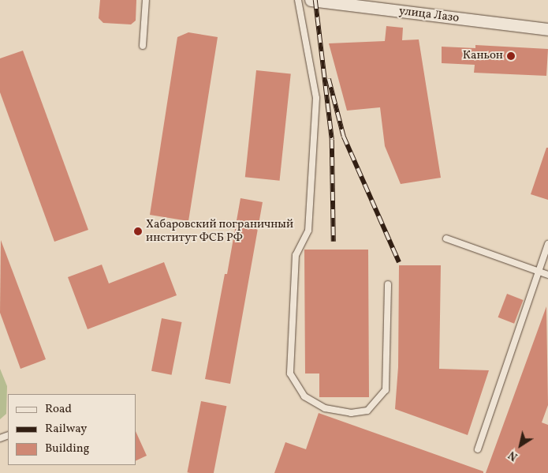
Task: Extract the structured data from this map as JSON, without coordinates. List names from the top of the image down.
{
  "streets": {
    "street": ["улица Лазо"]
  },
  "places": ["Каньон", "Хабаровский пограничный институт ФСБ РФ"],
  "legend": ["Road", "Railway", "Building"],
  "north": "bottom left"
}
